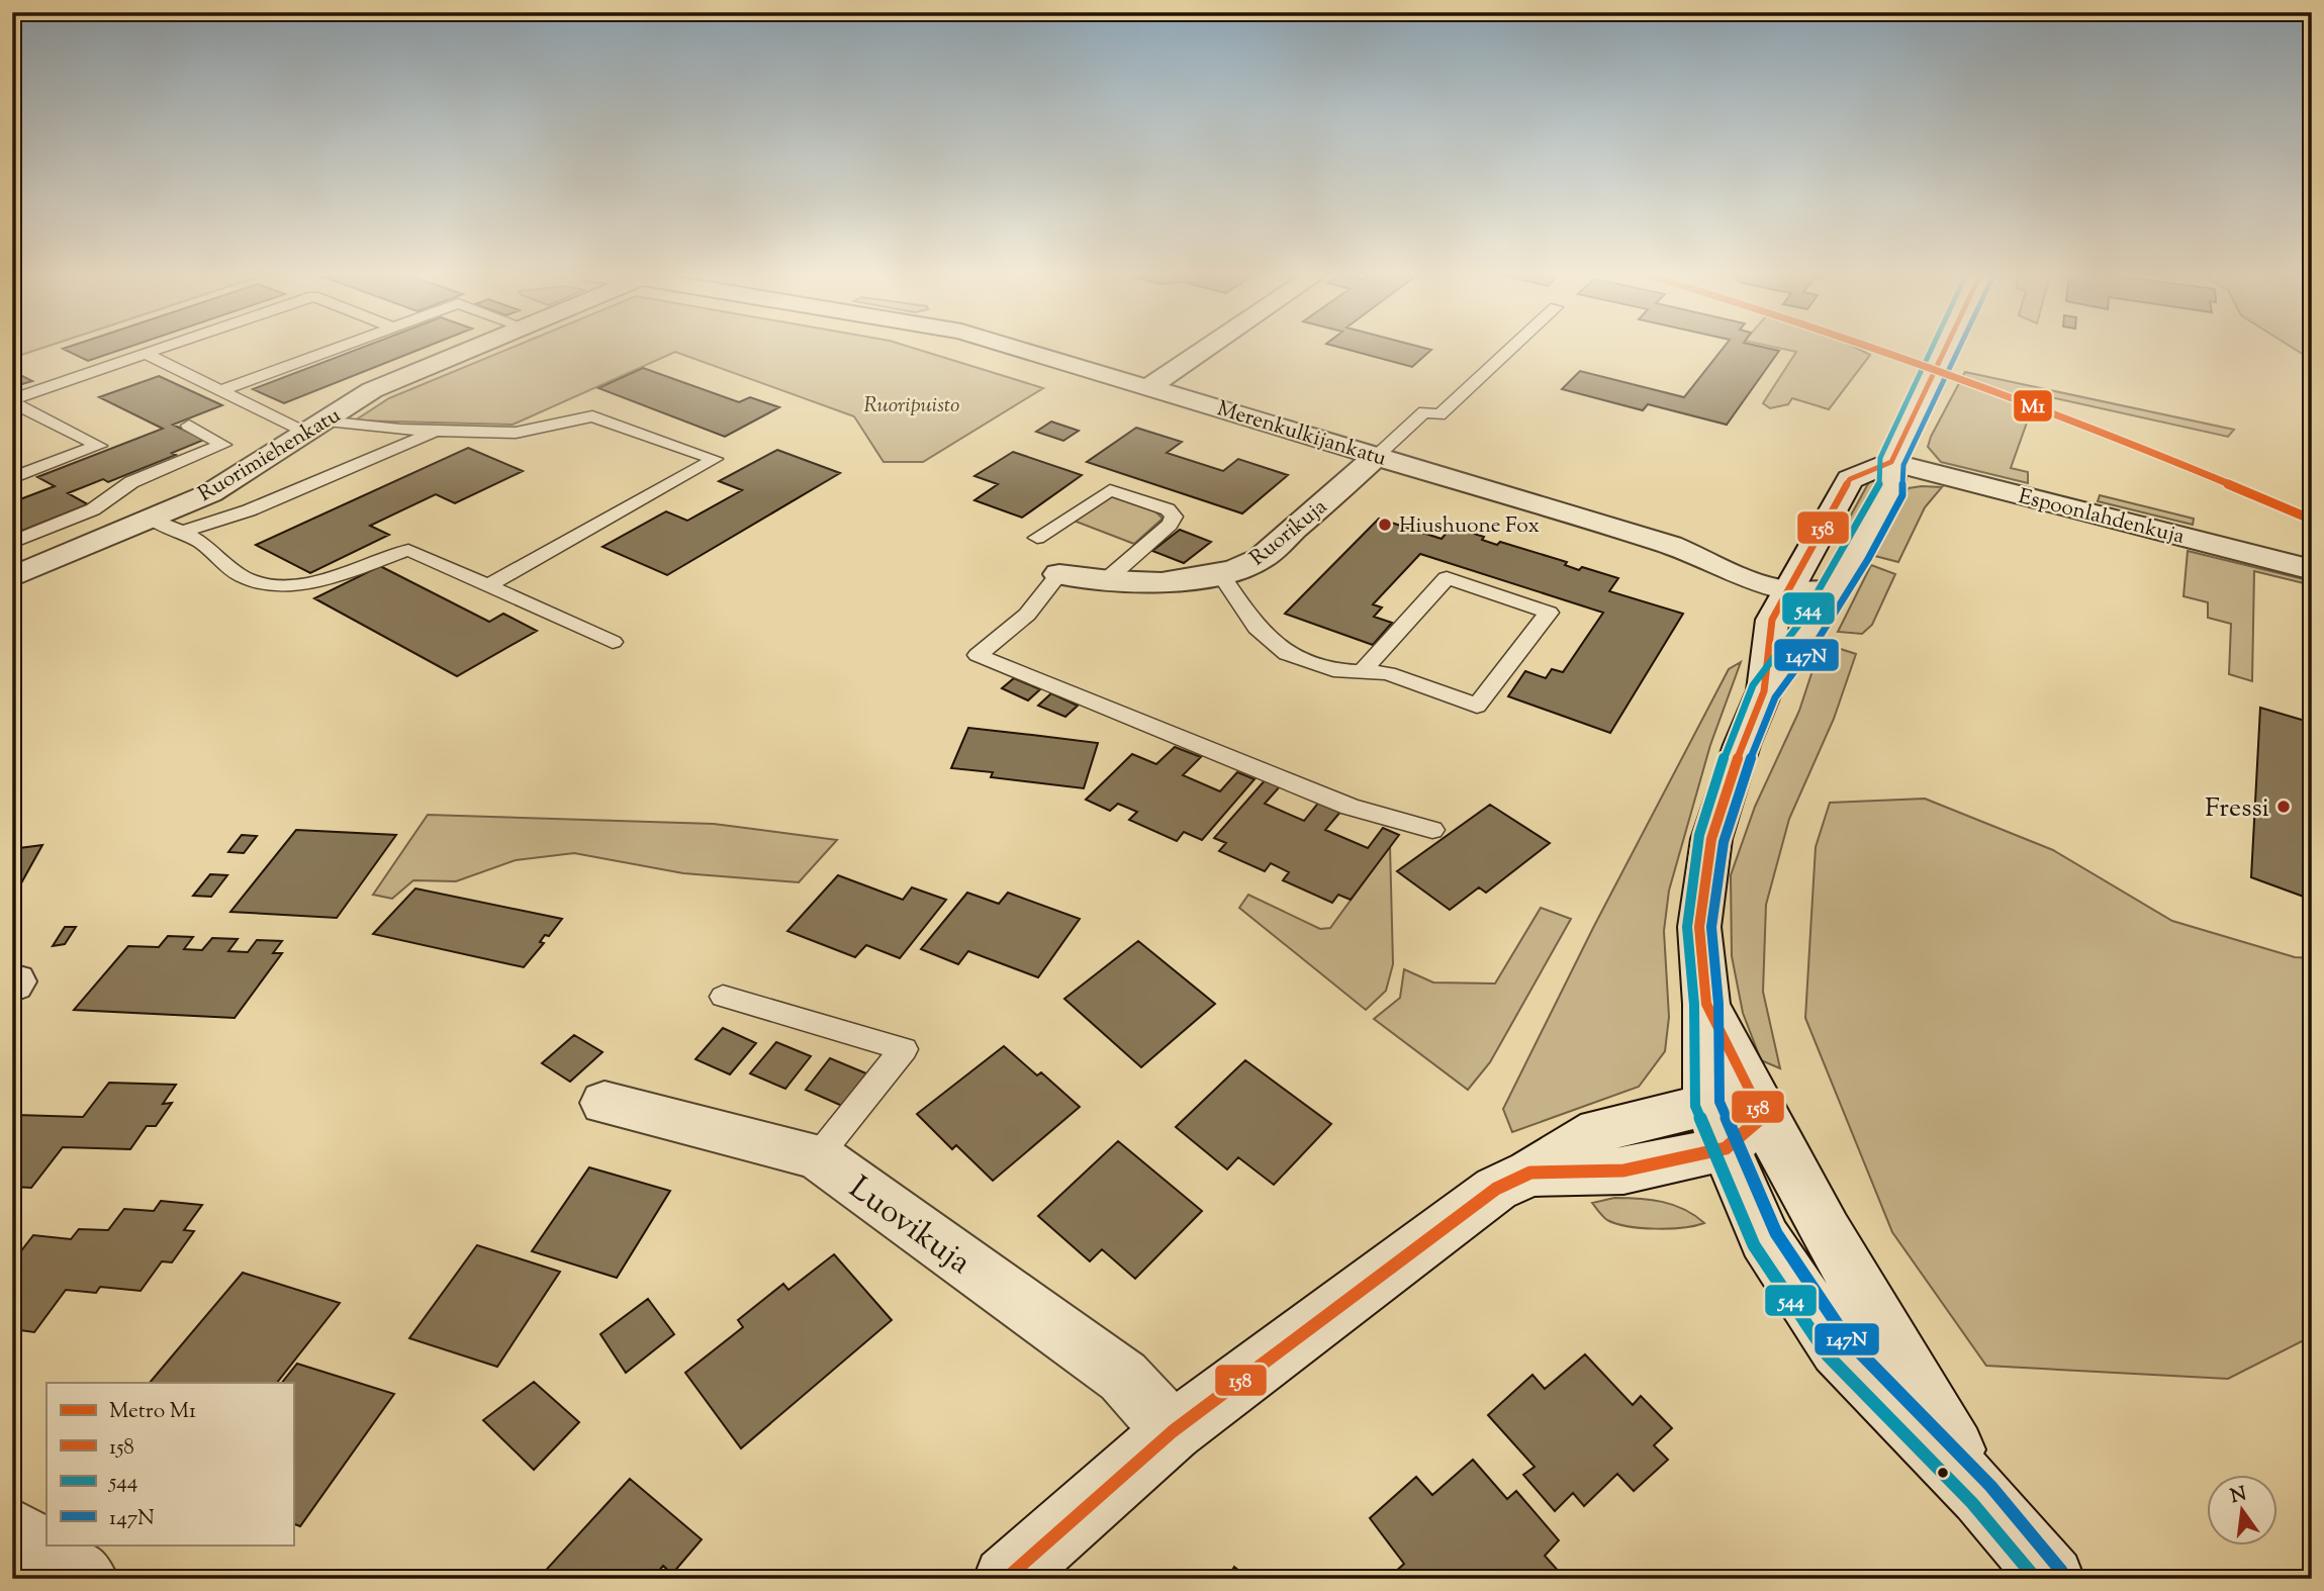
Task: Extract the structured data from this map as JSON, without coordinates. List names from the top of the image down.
{
  "streets": {
    "street": [
      "Merenkulkijankatu",
      "Ruorimiehenkatu",
      "Espoonlahdenkuja",
      "Ruorikuja",
      "Luovikuja"
    ]
  },
  "crossings": [
    ["Merenkulkijankatu", "Ruorikuja"]
  ],
  "parks": ["Ruoripuisto"],
  "places": ["Hiushuone Fox", "Fressi"],
  "lines": [
    "metro line M1",
    "transit line 158",
    "transit line 544",
    "transit line 147N"
  ],
  "legend": [
    "Metro M1",
    "158",
    "544",
    "147N"
  ],
  "north": "top"
}
